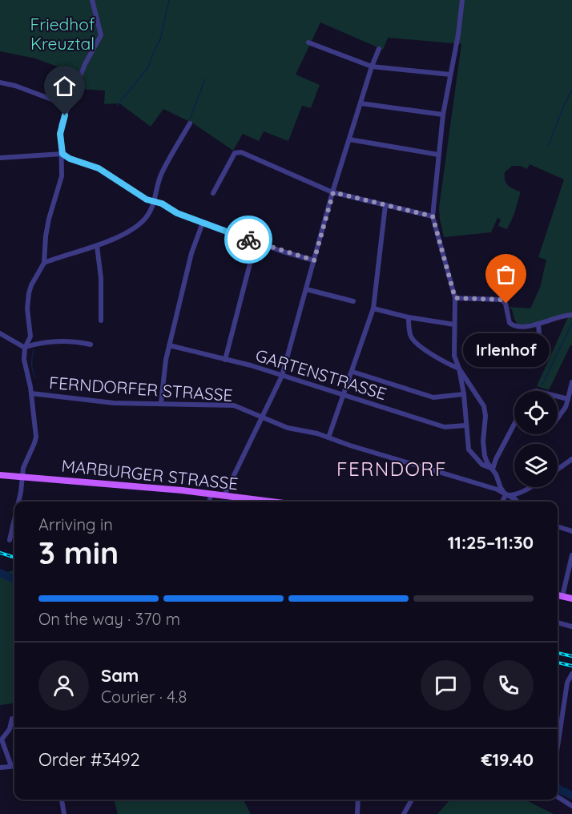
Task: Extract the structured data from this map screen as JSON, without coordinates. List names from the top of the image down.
{
  "streets": {
    "main road": ["MARBURGER STRASSE"],
    "street": ["GARTENSTRASSE", "FERNDORFER STRASSE"]
  },
  "districts": ["FERNDORF"],
  "parks": ["Friedhof Kreuztal"],
  "places": ["Irlenhof"],
  "page": {
    "bubble": "Irlenhof",
    "heading": ["3 min", "Arriving in", "11:25–11:30"],
    "panel": [
      "Sam",
      "Courier · 4.8",
      "Order #3492",
      "€19.40"
    ],
    "bar": "On the way · 370 m"
  }
}
